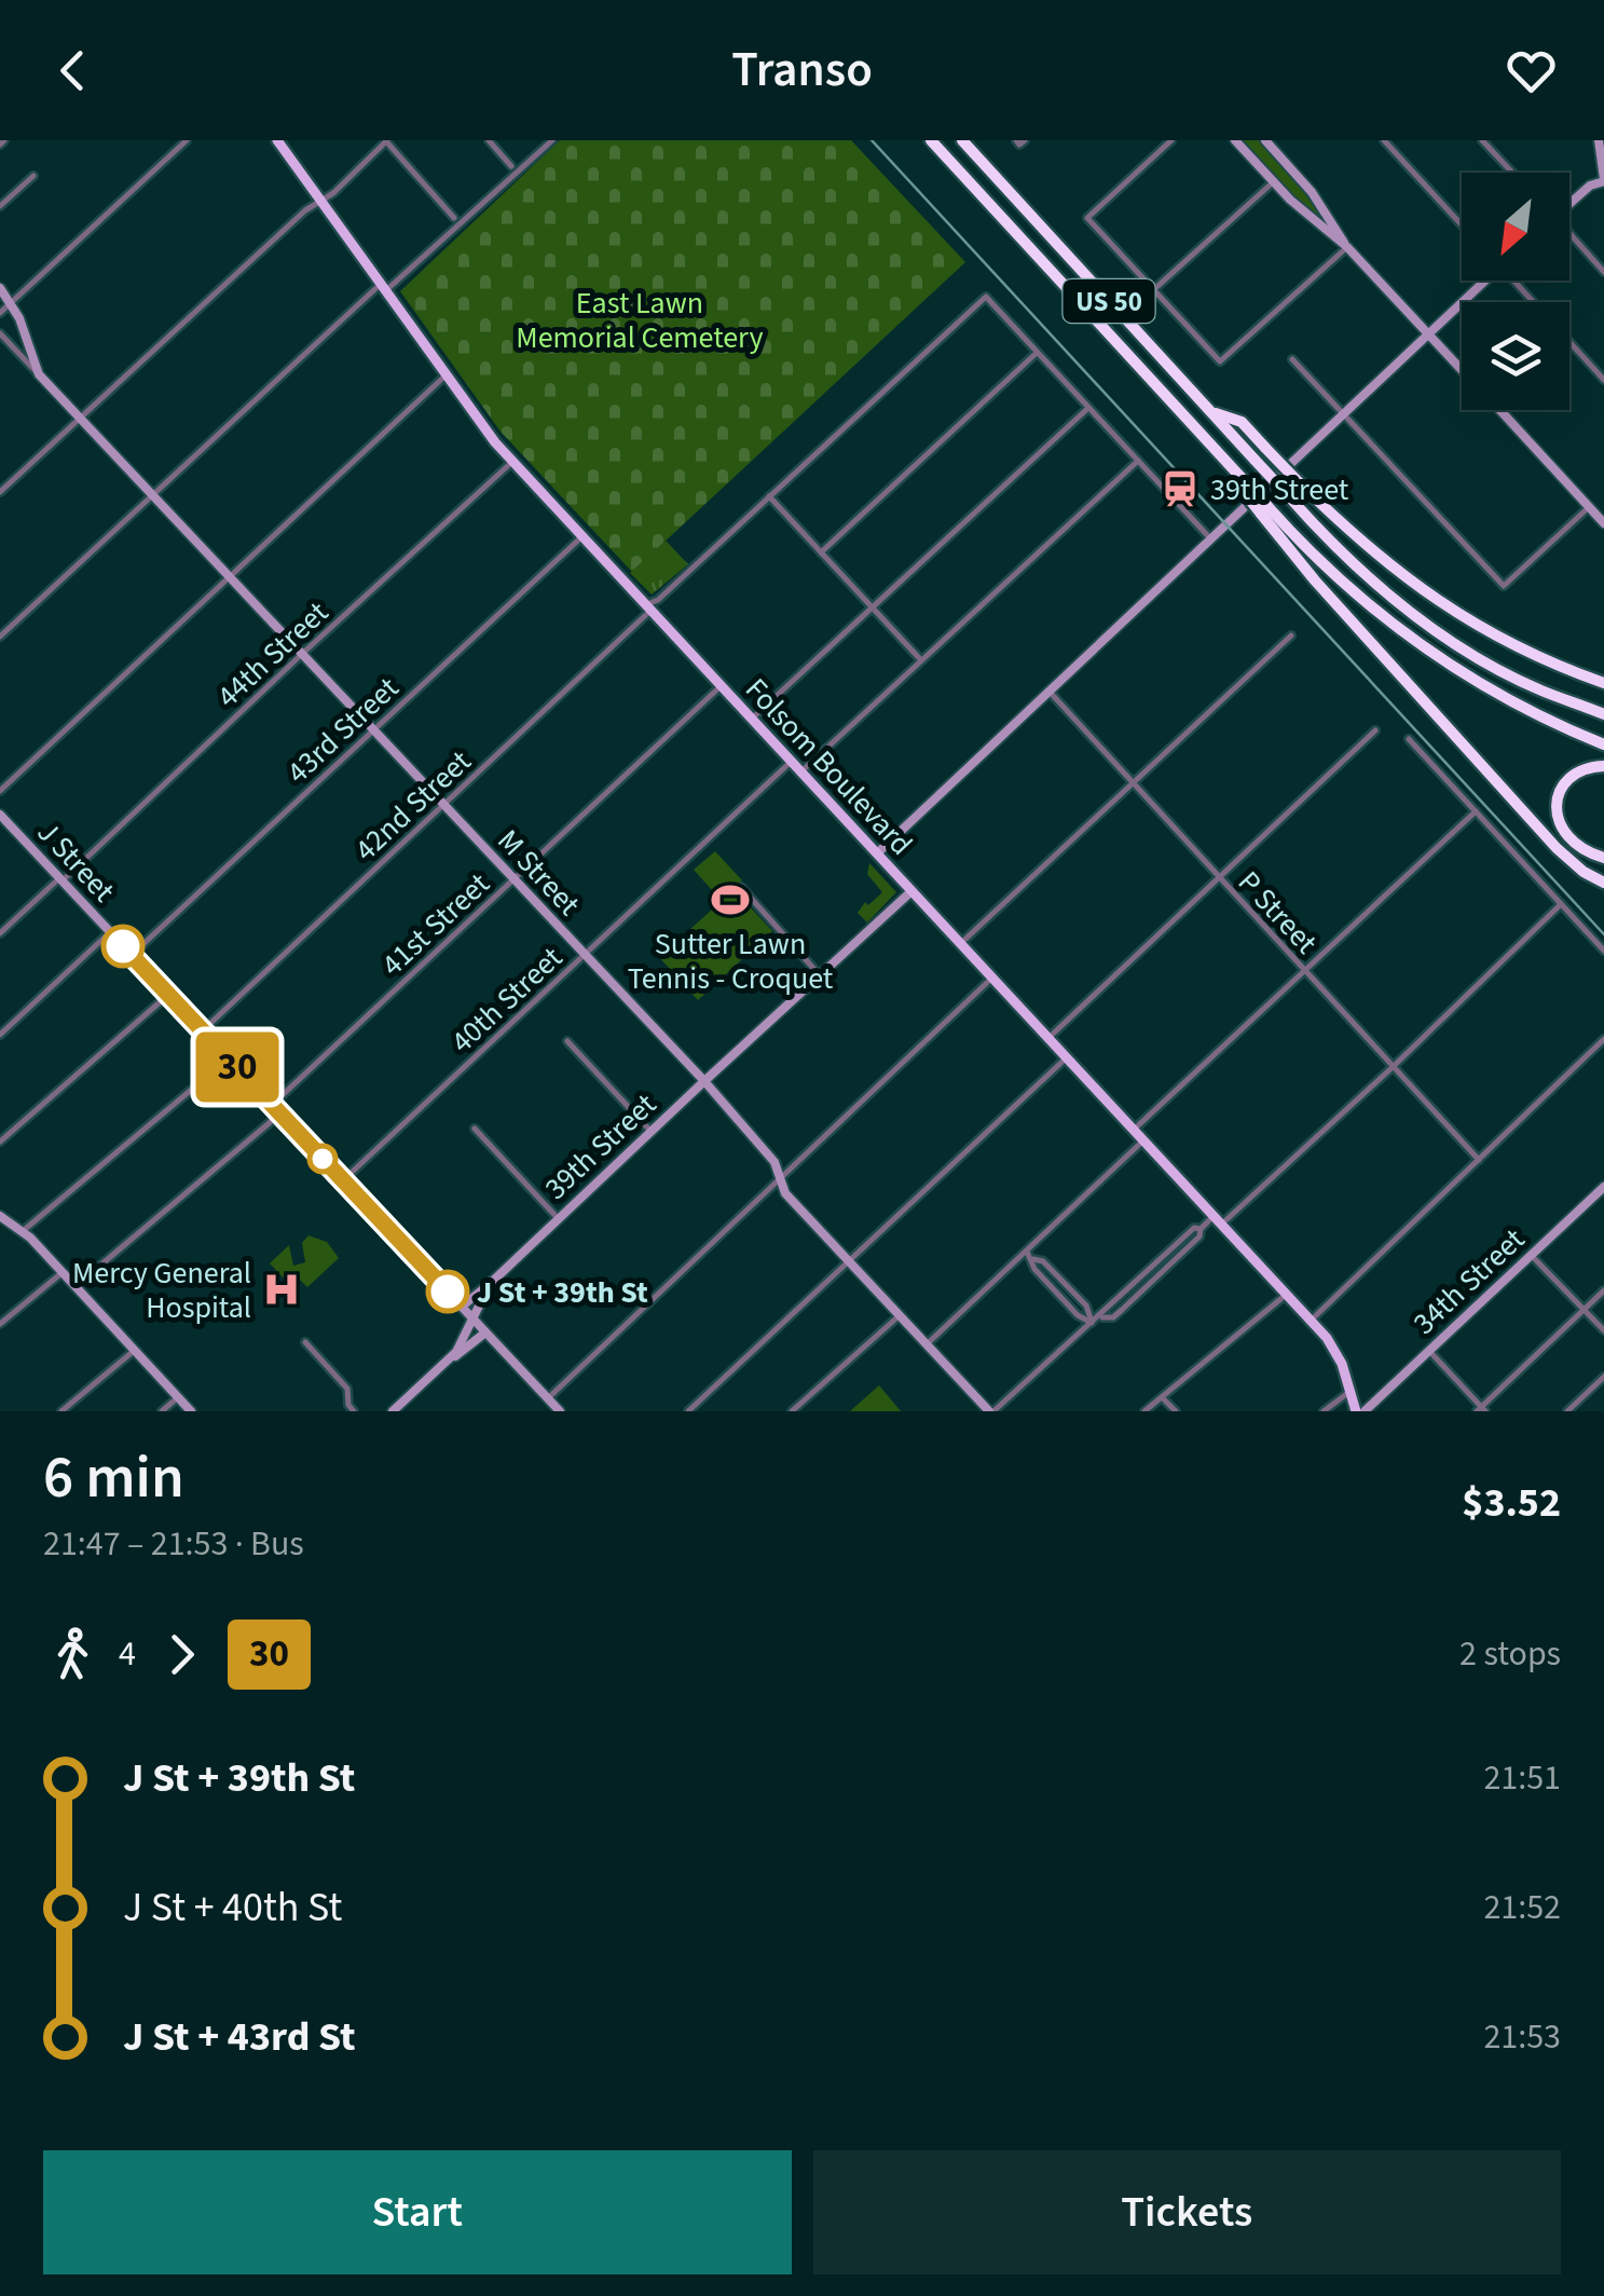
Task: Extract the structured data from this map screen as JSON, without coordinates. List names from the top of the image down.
{
  "streets": {
    "highway": ["US 50"],
    "main road": ["Folsom Boulevard"],
    "street": [
      "44th Street",
      "43rd Street",
      "42nd Street",
      "J Street",
      "M Street",
      "P Street",
      "41st Street",
      "40th Street",
      "39th Street",
      "34th Street"
    ]
  },
  "crossings": [
    ["44th Street", "Folsom Boulevard"],
    ["44th Street", "J Street"],
    ["44th Street", "M Street"],
    ["43rd Street", "Folsom Boulevard"],
    ["43rd Street", "J Street"],
    ["43rd Street", "M Street"],
    ["Folsom Boulevard", "42nd Street"],
    ["Folsom Boulevard", "41st Street"],
    ["Folsom Boulevard", "40th Street"],
    ["Folsom Boulevard", "39th Street"],
    ["42nd Street", "J Street"],
    ["42nd Street", "M Street"],
    ["J Street", "41st Street"],
    ["J Street", "40th Street"],
    ["J Street", "39th Street"],
    ["M Street", "41st Street"],
    ["M Street", "40th Street"],
    ["M Street", "39th Street"]
  ],
  "parks": ["East Lawn Memorial Cemetery"],
  "places": {
    "station": ["39th Street"],
    "sports": ["Sutter Lawn Tennis - Croquet"],
    "hospital": ["Mercy General Hospital"],
    "other": ["J St + 39th St"]
  },
  "lines": ["bus line 30"],
  "north": "bottom left",
  "page": {
    "header": "Transo",
    "on_map": "30",
    "heading": ["6 min", "21:47 – 21:53 · Bus", "$3.52"],
    "legs": ["4", "30", "2 stops"],
    "list": [
      {
        "name": "J St + 39th St",
        "value": "21:51"
      },
      {
        "name": "J St + 40th St",
        "value": "21:52"
      },
      {
        "name": "J St + 43rd St",
        "value": "21:53"
      }
    ],
    "buttons": ["Start", "Tickets"]
  }
}
